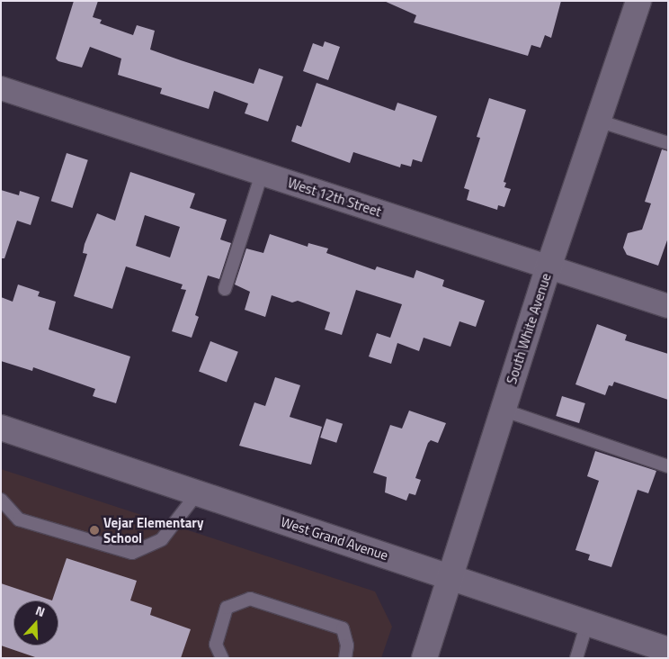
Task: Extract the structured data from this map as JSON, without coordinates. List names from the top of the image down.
{
  "streets": {
    "street": ["West 12th Street", "South White Avenue", "West Grand Avenue"]
  },
  "crossings": [
    ["West 12th Street", "South White Avenue"],
    ["South White Avenue", "West Grand Avenue"]
  ],
  "places": ["Vejar Elementary School"],
  "north": "top"
}
